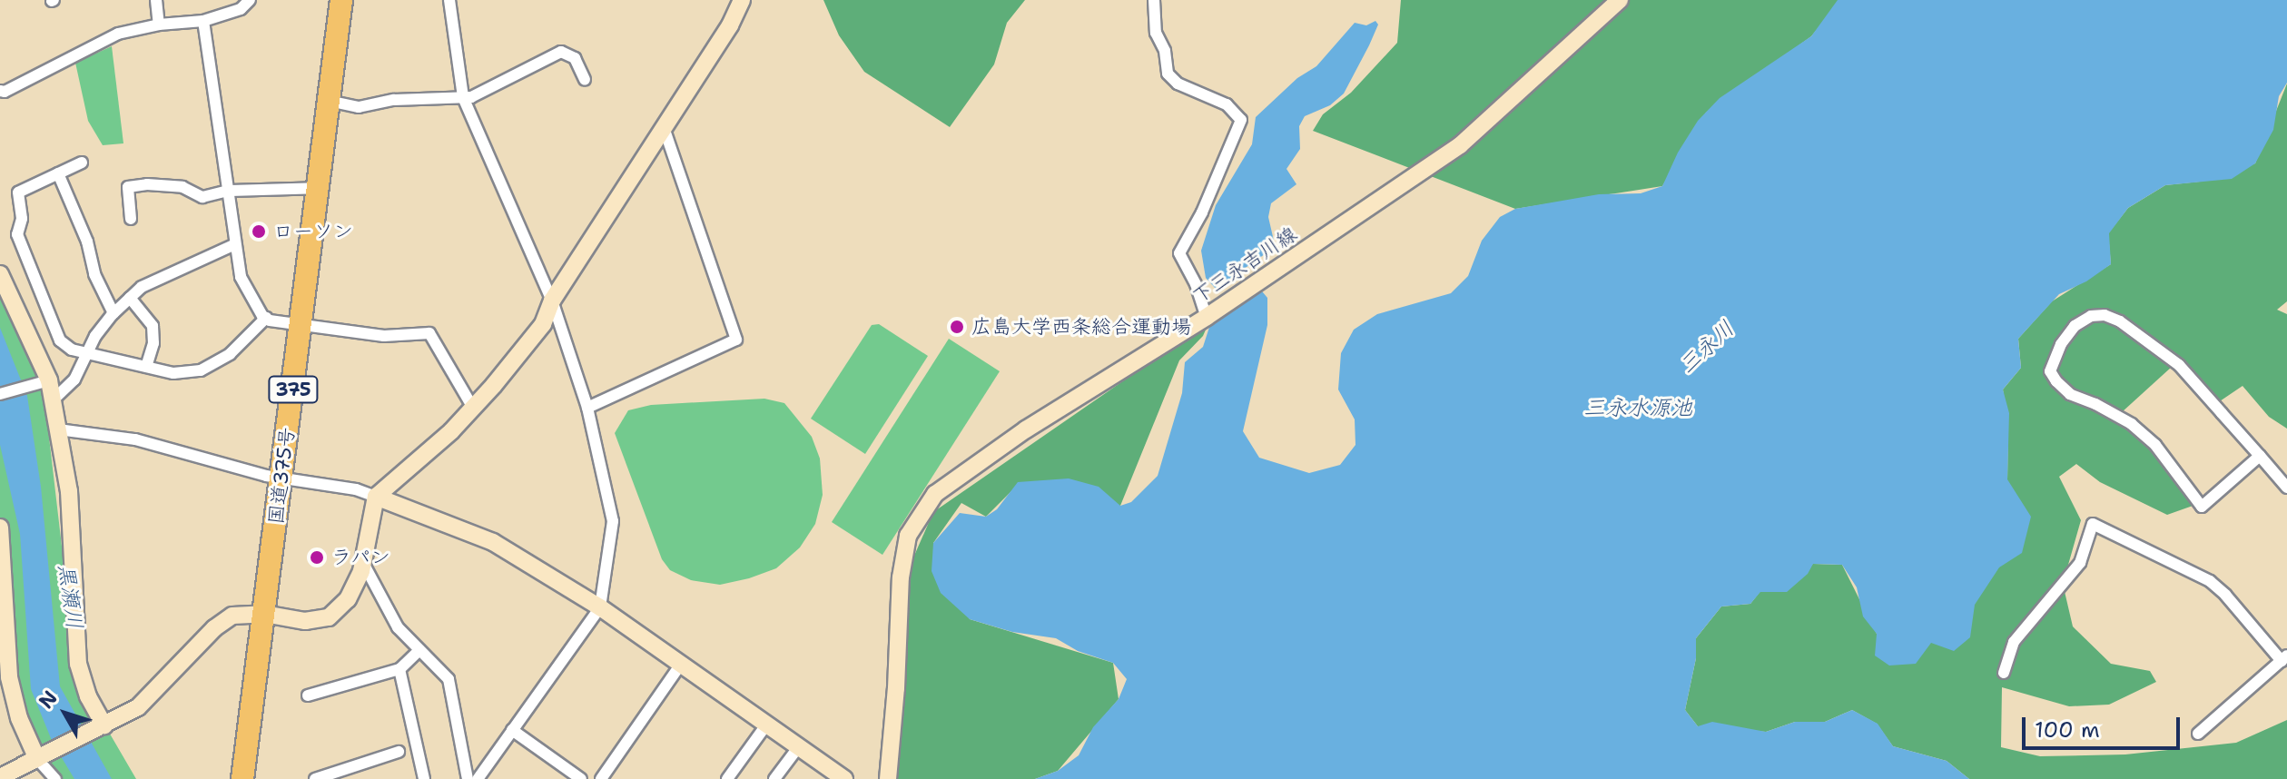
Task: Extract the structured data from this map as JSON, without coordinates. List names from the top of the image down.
{
  "streets": {
    "highway": ["375", "国道375号"],
    "street": ["下三永吉川線"]
  },
  "water": ["三永川", "三永水源池", "黒瀬川"],
  "places": ["ローソン", "広島大学西条総合運動場", "ラパン"],
  "scale_bar": "100 m",
  "north": "top left"
}
